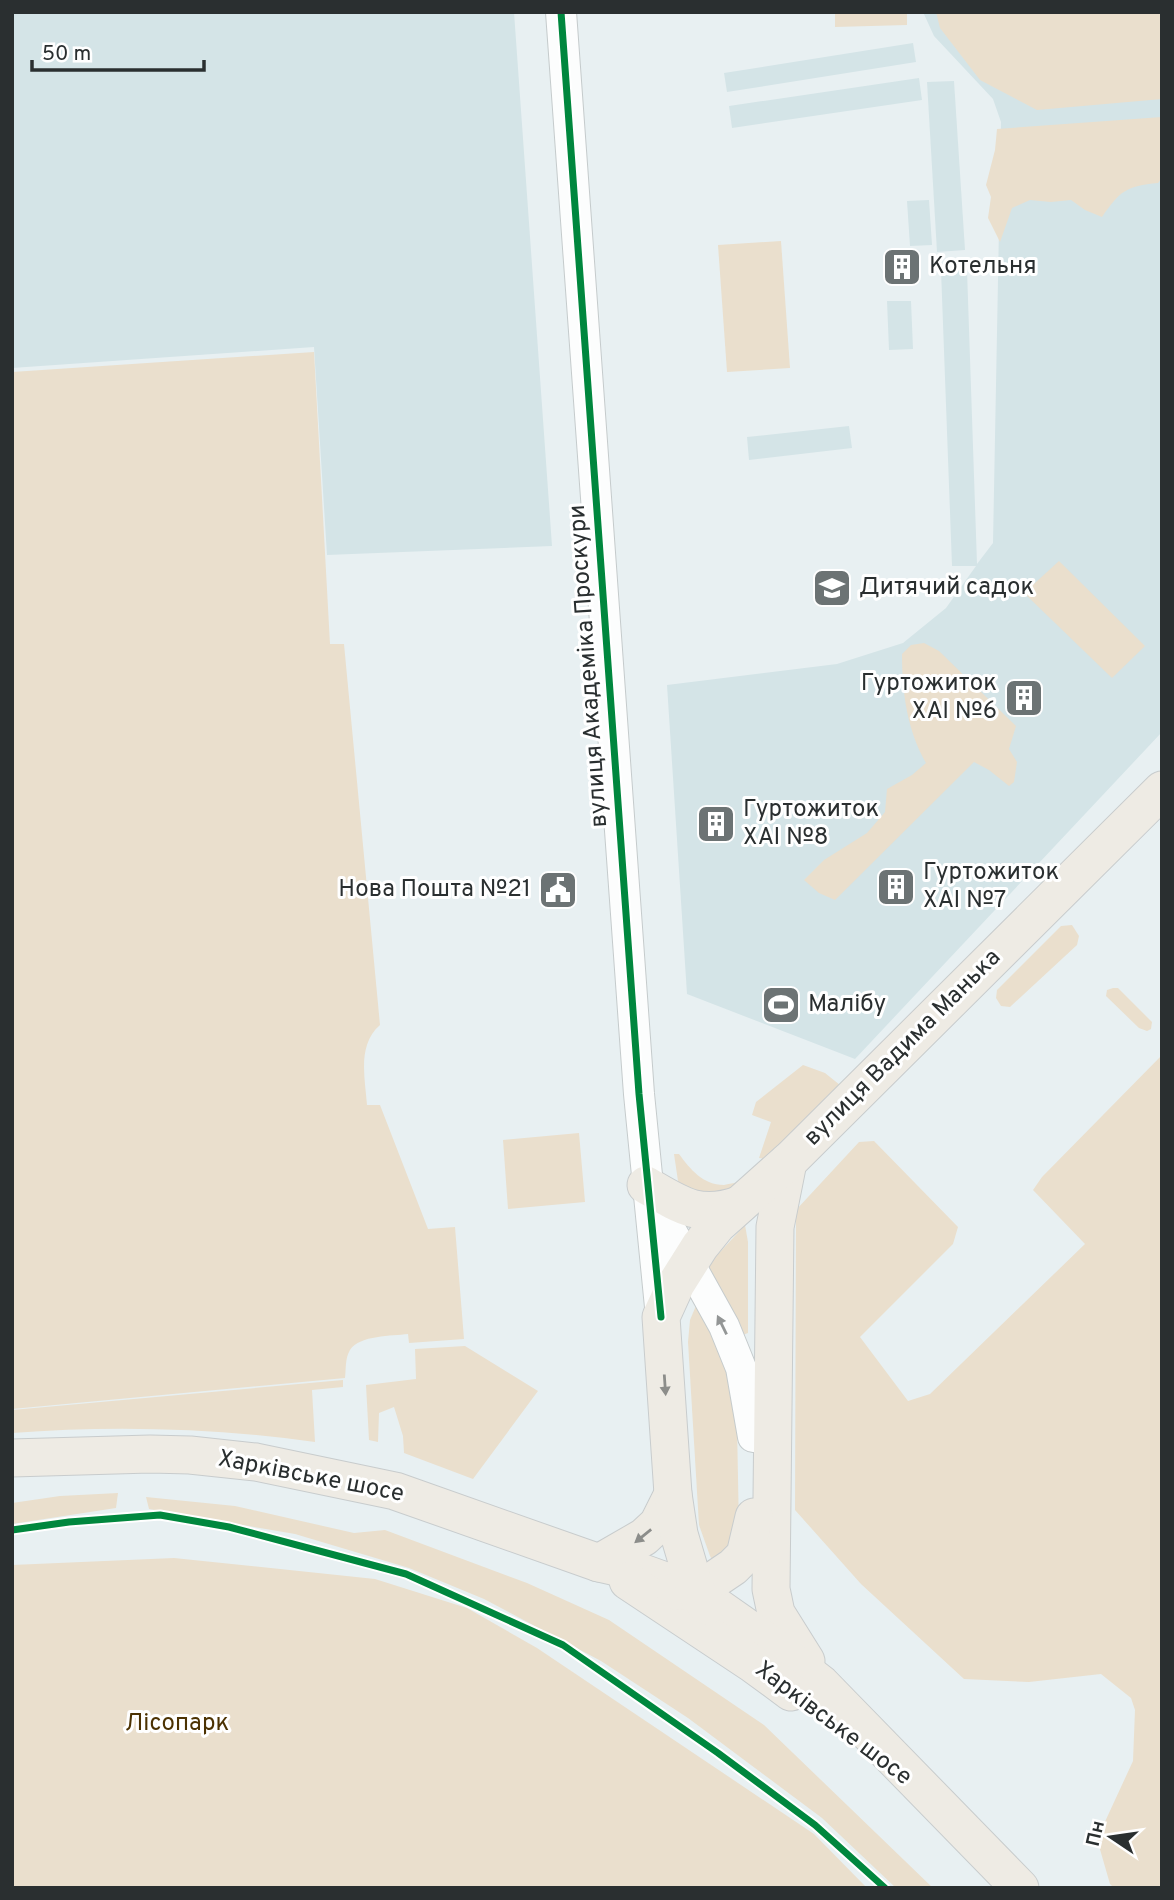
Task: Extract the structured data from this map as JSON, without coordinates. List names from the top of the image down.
{
  "streets": {
    "main road": ["вулиця Академіка Проскури", "вулиця Вадима Манька", "Харківське шосе"]
  },
  "crossings": [
    ["вулиця Академіка Проскури", "вулиця Вадима Манька"],
    ["вулиця Академіка Проскури", "Харківське шосе"]
  ],
  "parks": ["Лісопарк"],
  "places": {
    "building": [
      "Котельня",
      "Гуртожиток ХАІ №6",
      "Гуртожиток ХАІ №8",
      "Гуртожиток ХАІ №7"
    ],
    "school or university": ["Дитячий садок"],
    "public building": ["Нова Пошта №21"],
    "sports": ["Малібу"]
  },
  "scale_bar": "50 m",
  "north": "left"
}
